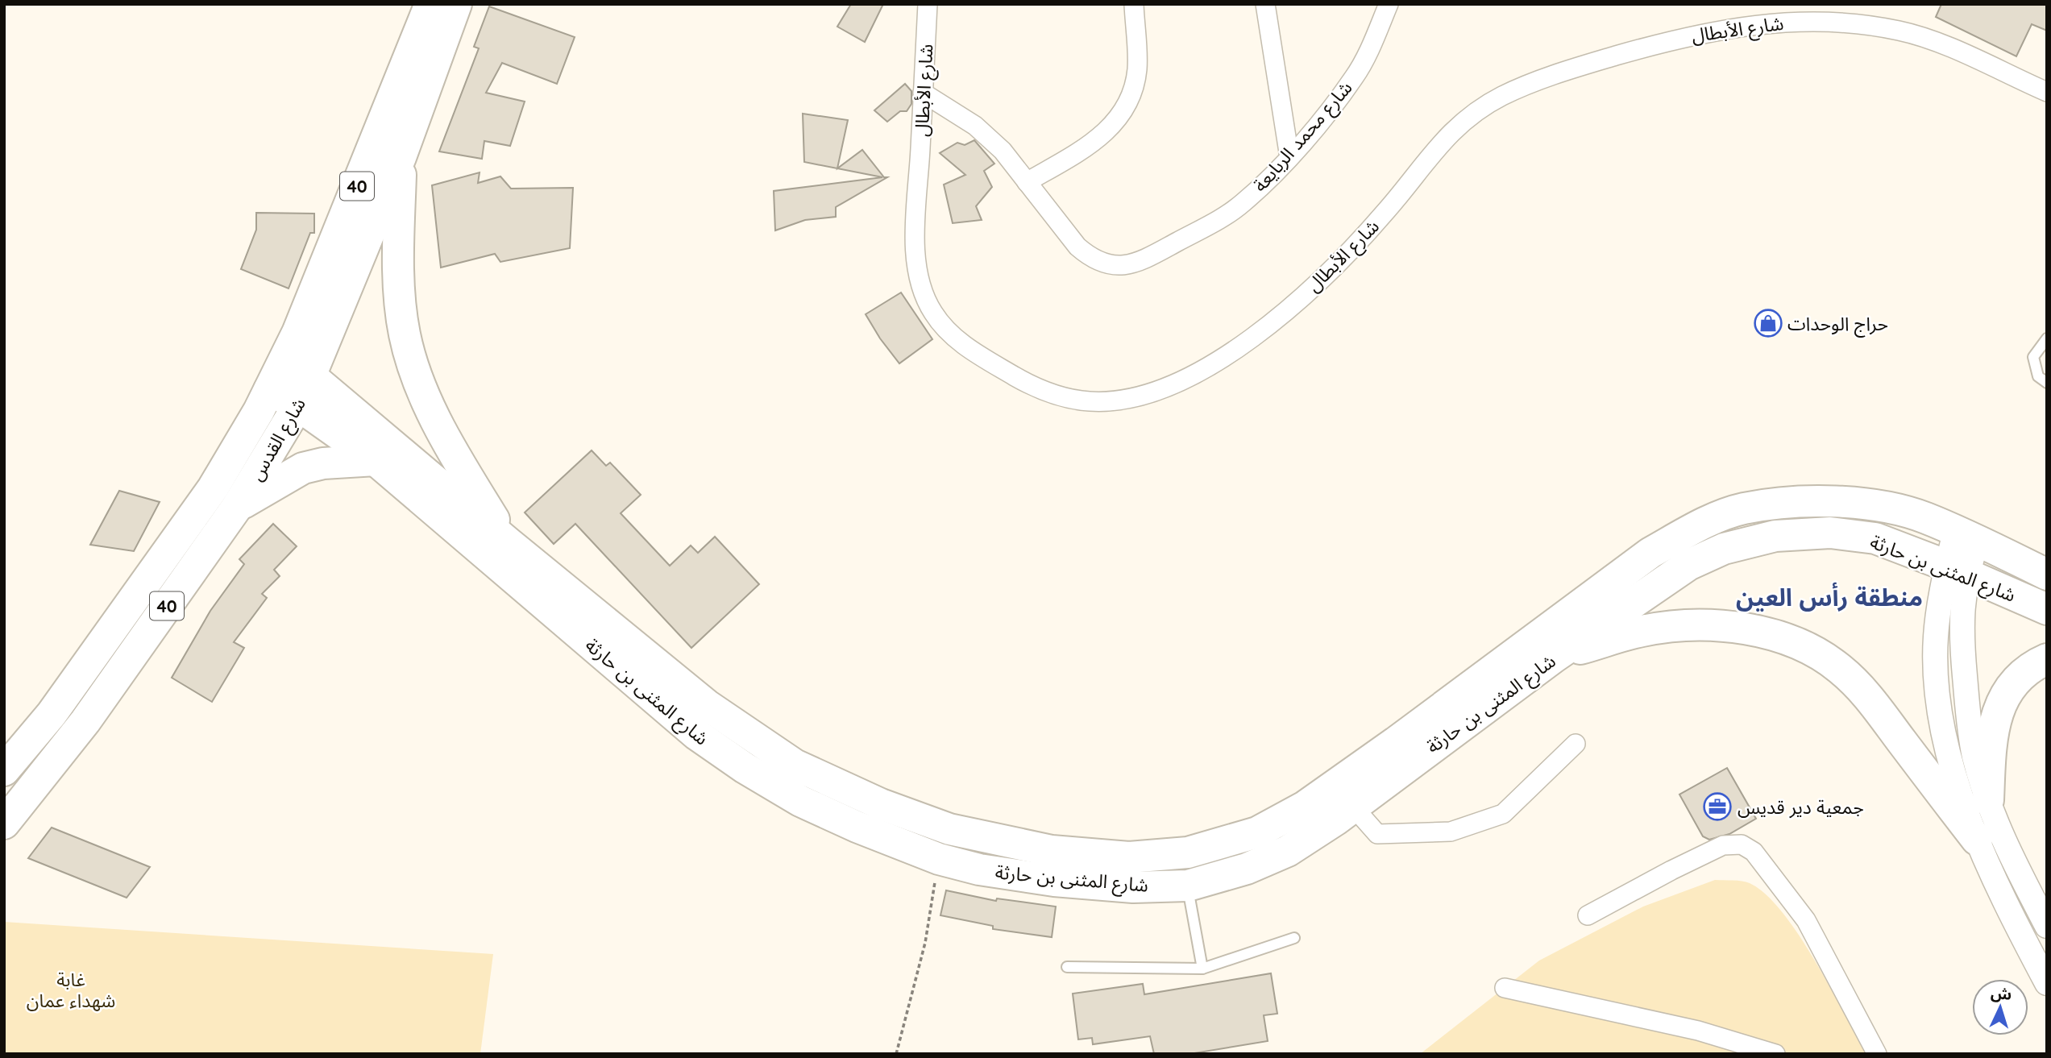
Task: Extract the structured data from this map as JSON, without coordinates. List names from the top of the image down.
{
  "streets": {
    "highway": ["40", "شارع القدس", "شارع المثنى بن حارثة"],
    "street": ["شارع الأبطال", "شارع محمد الربايعة"]
  },
  "crossings": [
    ["شارع الأبطال", "شارع محمد الربايعة"],
    ["شارع القدس", "شارع المثنى بن حارثة"]
  ],
  "districts": ["منطقة رأس العين"],
  "parks": ["غابة شهداء عمان"],
  "places": {
    "shop": ["حراج الوحدات"],
    "office": ["جمعية دير قديس"]
  },
  "north": "top"
}
